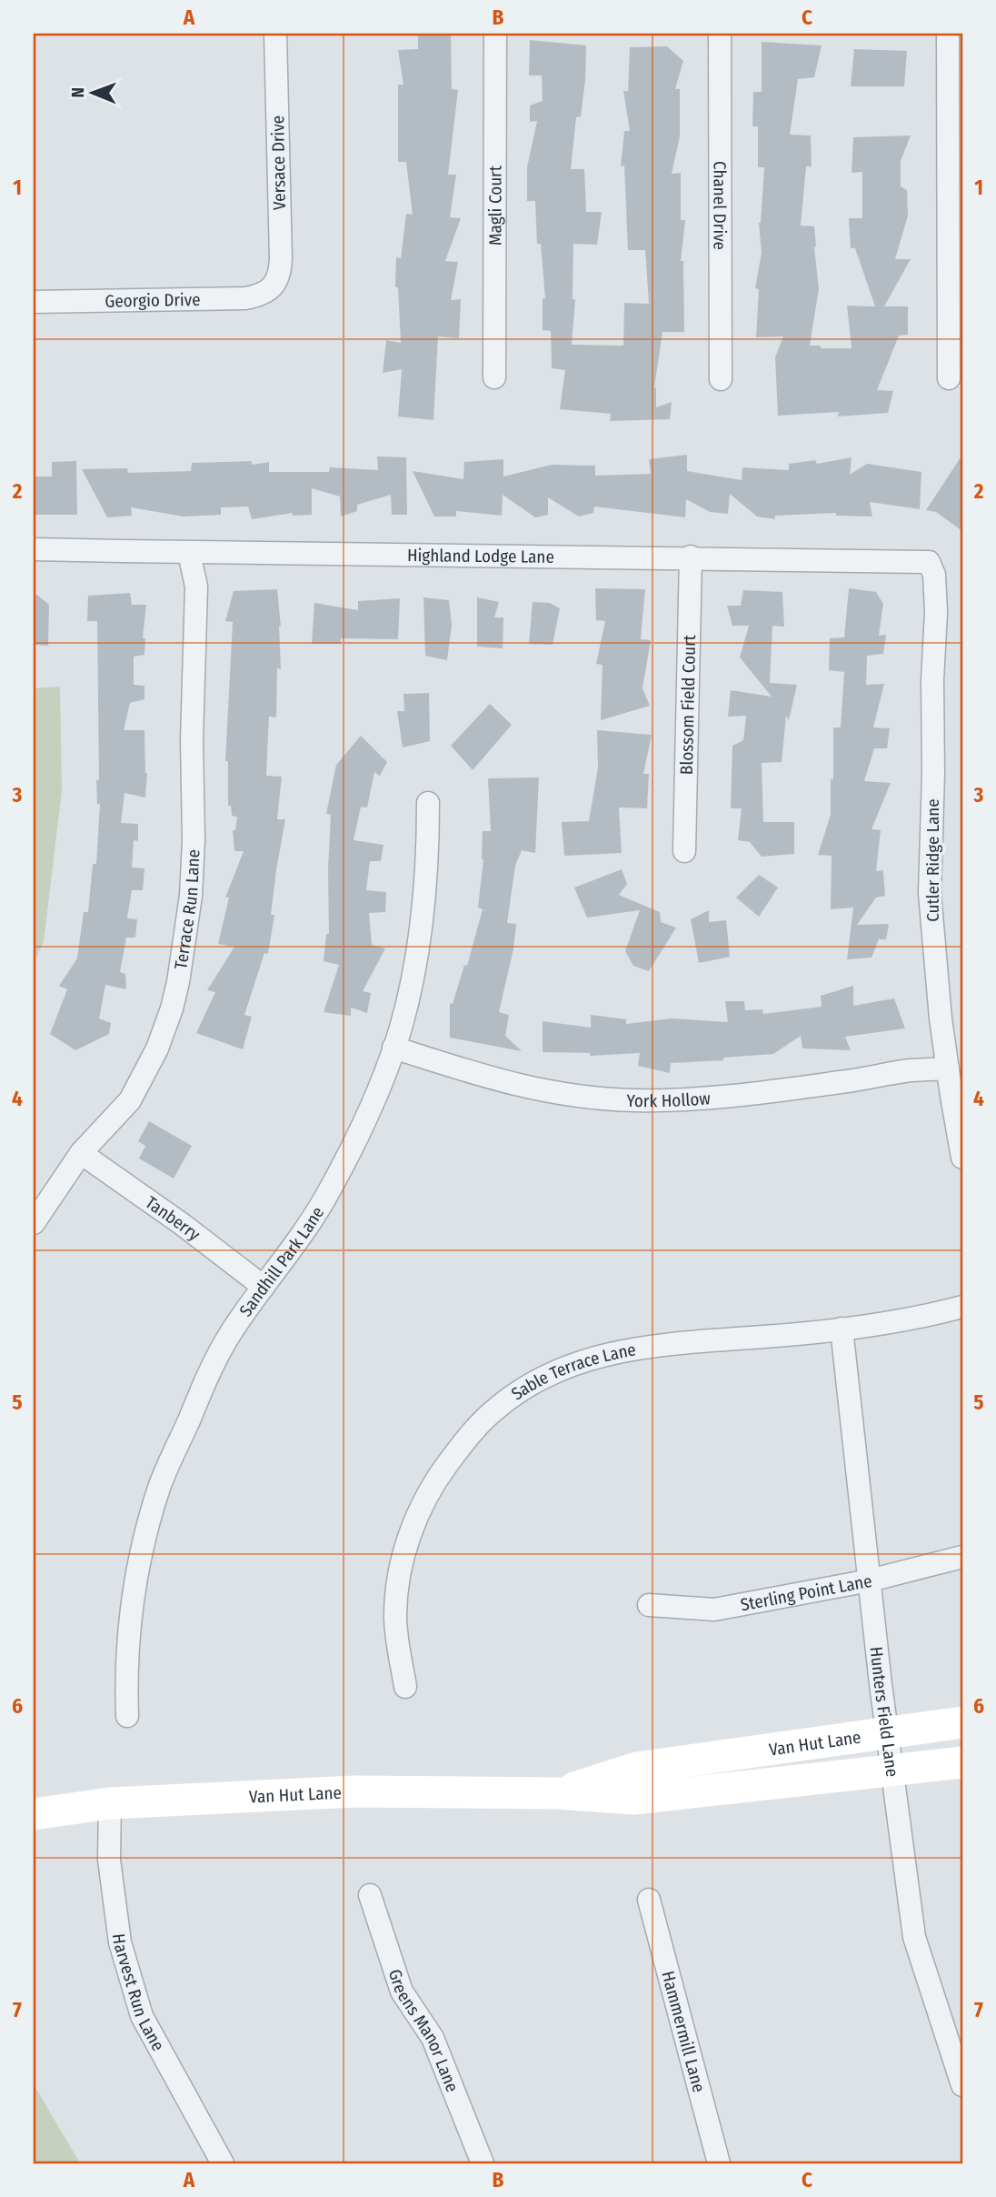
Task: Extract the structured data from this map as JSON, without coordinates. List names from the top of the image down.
{
  "streets": {
    "street": [
      "Versace Drive",
      "Magli Court",
      "Chanel Drive",
      "Georgio Drive",
      "Highland Lodge Lane",
      "Blossom Field Court",
      "Cutler Ridge Lane",
      "Terrace Run Lane",
      "York Hollow",
      "Tanberry",
      "Sandhill Park Lane",
      "Sable Terrace Lane",
      "Sterling Point Lane",
      "Hunters Field Lane",
      "Van Hut Lane",
      "Harvest Run Lane",
      "Greens Manor Lane",
      "Hammermill Lane"
    ]
  },
  "crossings": [
    ["Versace Drive", "Georgio Drive"],
    ["Highland Lodge Lane", "Blossom Field Court"],
    ["Highland Lodge Lane", "Cutler Ridge Lane"],
    ["Highland Lodge Lane", "Terrace Run Lane"],
    ["Cutler Ridge Lane", "York Hollow"],
    ["Terrace Run Lane", "Tanberry"],
    ["York Hollow", "Sandhill Park Lane"],
    ["Tanberry", "Sandhill Park Lane"],
    ["Sable Terrace Lane", "Hunters Field Lane"],
    ["Sterling Point Lane", "Hunters Field Lane"],
    ["Hunters Field Lane", "Van Hut Lane"],
    ["Van Hut Lane", "Harvest Run Lane"]
  ],
  "north": "left",
  "grid": {
    "columns": ["A", "B", "C"],
    "rows": [
      "1",
      "2",
      "3",
      "4",
      "5",
      "6",
      "7"
    ]
  }
}
